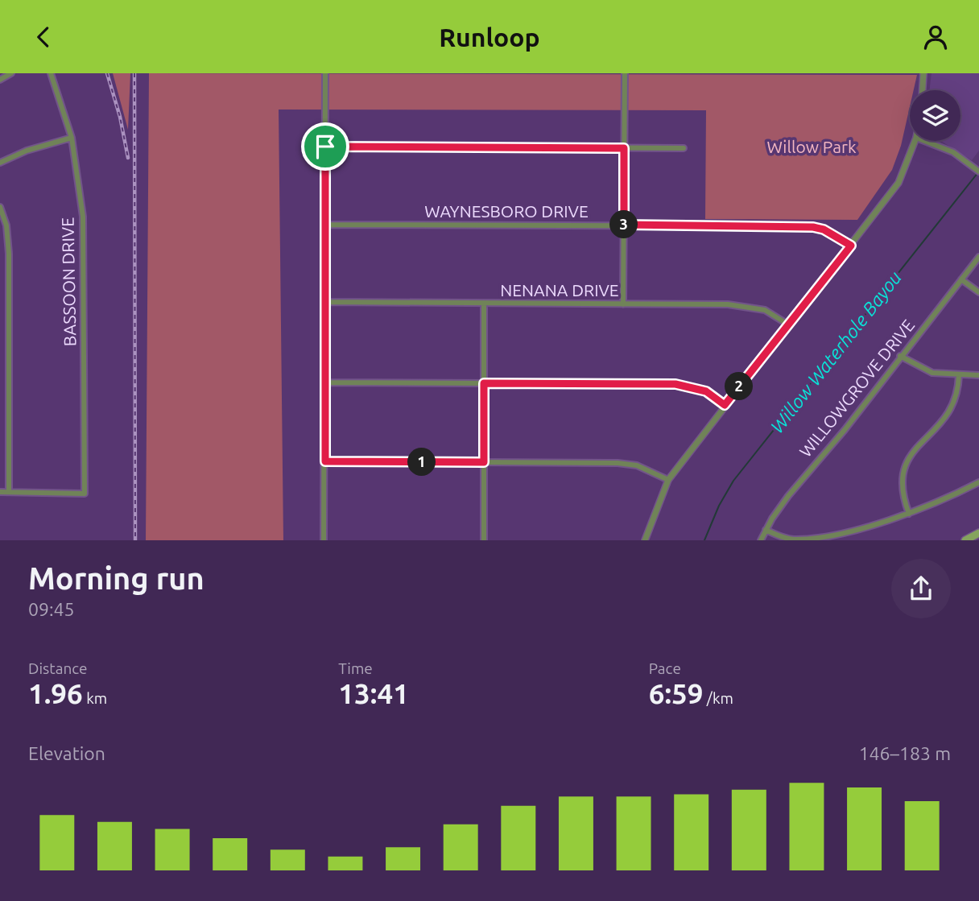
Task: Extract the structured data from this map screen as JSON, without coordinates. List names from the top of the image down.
{
  "streets": {
    "street": [
      "WAYNESBORO DRIVE",
      "BASSOON DRIVE",
      "NENANA DRIVE",
      "WILLOWGROVE DRIVE"
    ]
  },
  "water": ["Willow Waterhole Bayou"],
  "parks": ["Willow Park"],
  "page": {
    "header": "Runloop",
    "pins": ["3", "2", "1"],
    "heading": ["Morning run", "09:45"],
    "stats": [
      ["Distance", "1.96 km"],
      ["Time", "13:41"],
      ["Pace", "6:59 /km"]
    ],
    "chart": ["Elevation", "146–183 m"]
  }
}
